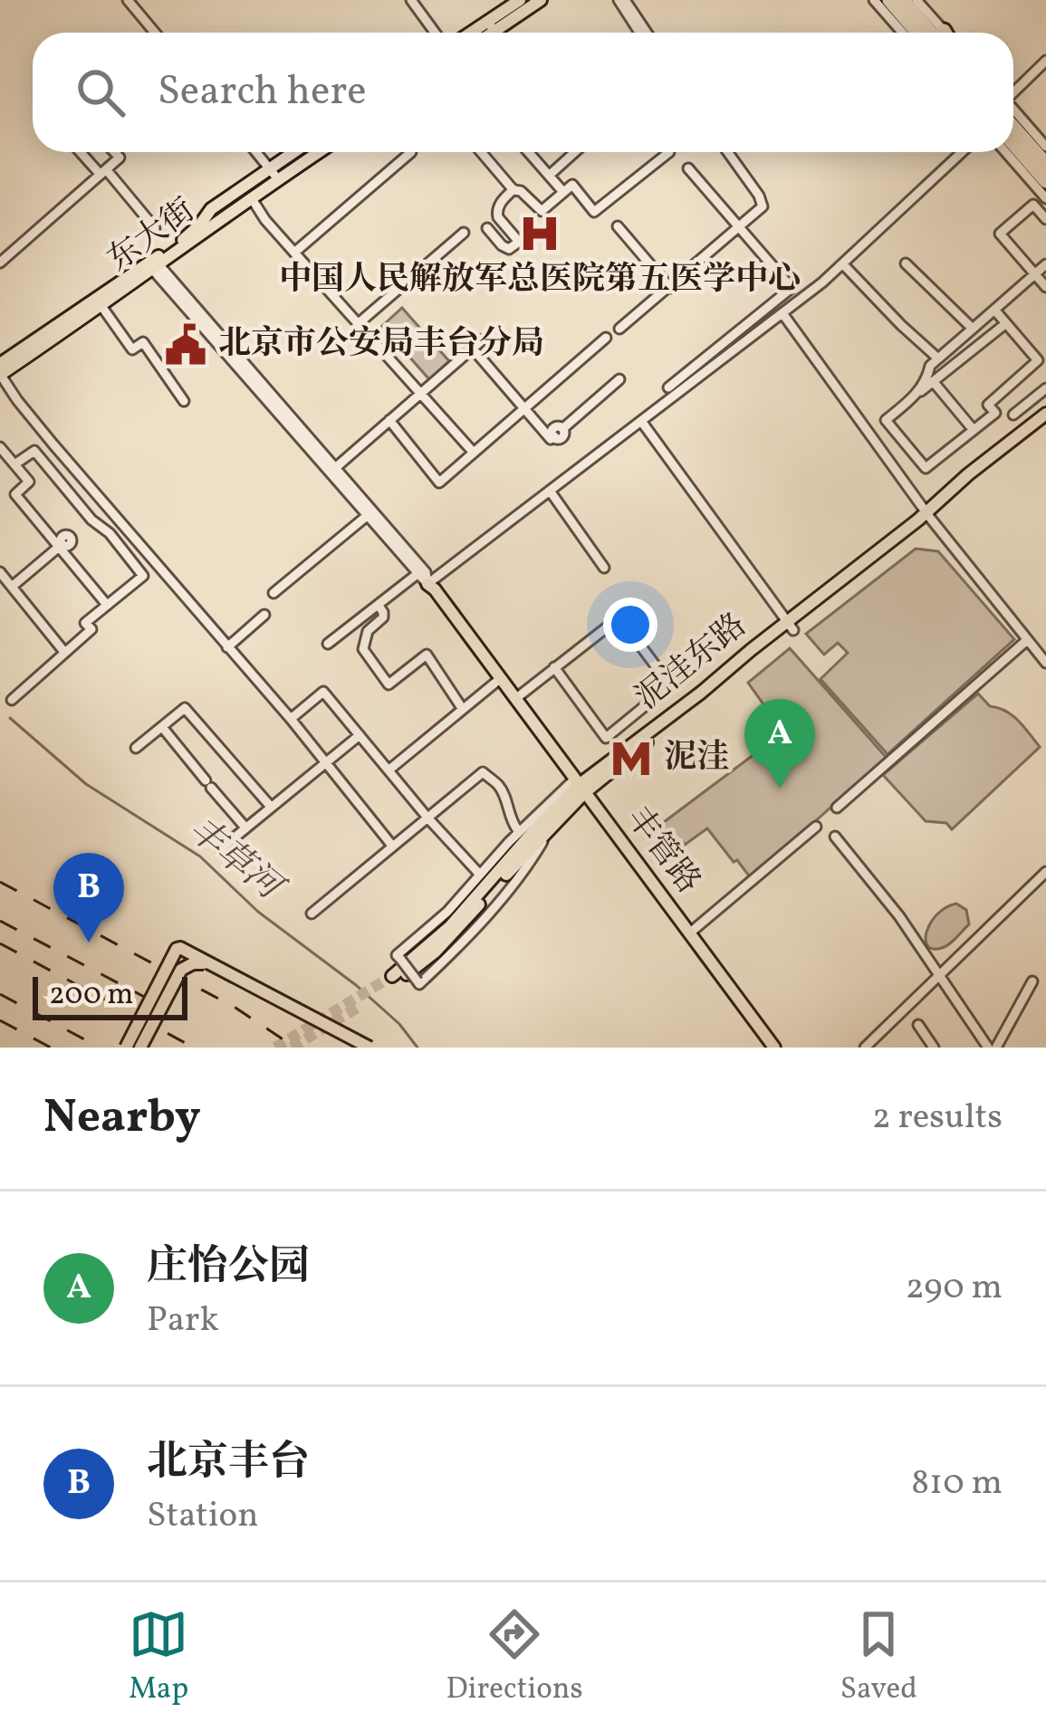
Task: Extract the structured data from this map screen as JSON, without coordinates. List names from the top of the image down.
{
  "streets": {
    "main road": ["东大街", "泥洼东路", "丰管路"]
  },
  "crossings": [
    ["东大街", "丰管路"],
    ["泥洼东路", "丰管路"]
  ],
  "water": ["丰草河"],
  "places": {
    "hospital": ["中国人民解放军总医院第五医学中心"],
    "public building": ["北京市公安局丰台分局"],
    "metro station": ["泥洼"]
  },
  "scale_bar": "200 m",
  "page": {
    "search": "Search here",
    "pins": ["A", "B"],
    "scale": "200 m",
    "heading": ["Nearby", "2 results"],
    "list": [
      {
        "mark": "A",
        "name": "庄怡公园",
        "note": "Park",
        "value": "290 m"
      },
      {
        "mark": "B",
        "name": "北京丰台",
        "note": "Station",
        "value": "810 m"
      }
    ],
    "nav": ["Map", "Directions", "Saved"]
  }
}
